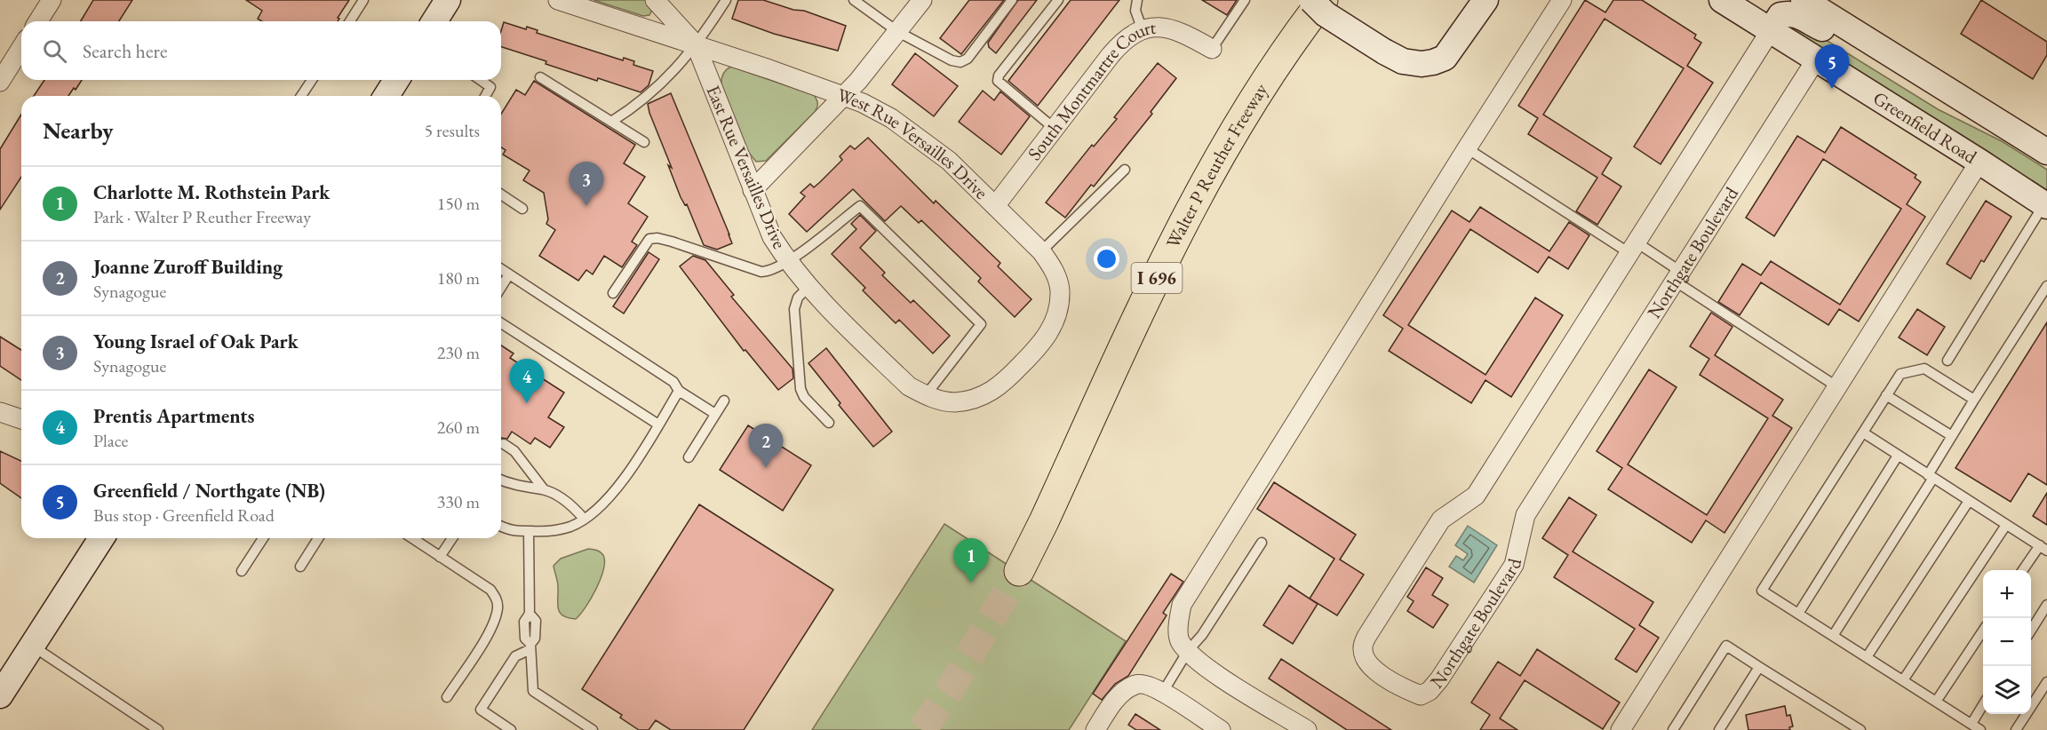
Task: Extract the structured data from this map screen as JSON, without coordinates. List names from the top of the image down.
{
  "streets": {
    "highway": ["Walter P Reuther Freeway", "I 696"],
    "main road": ["Greenfield Road"],
    "street": [
      "South Montmartre Court",
      "West Rue Versailles Drive",
      "East Rue Versailles Drive",
      "Northgate Boulevard"
    ]
  },
  "crossings": [
    ["South Montmartre Court", "West Rue Versailles Drive"],
    ["Greenfield Road", "Northgate Boulevard"],
    ["West Rue Versailles Drive", "East Rue Versailles Drive"]
  ],
  "page": {
    "search": "Search here",
    "pins": [
      "5",
      "3",
      "4",
      "2",
      "1"
    ],
    "heading": ["Nearby", "5 results"],
    "list": [
      {
        "mark": "1",
        "name": "Charlotte M. Rothstein Park",
        "note": "Park · Walter P Reuther Freeway",
        "value": "150 m"
      },
      {
        "mark": "2",
        "name": "Joanne Zuroff Building",
        "note": "Synagogue",
        "value": "180 m"
      },
      {
        "mark": "3",
        "name": "Young Israel of Oak Park",
        "note": "Synagogue",
        "value": "230 m"
      },
      {
        "mark": "4",
        "name": "Prentis Apartments",
        "note": "Place",
        "value": "260 m"
      },
      {
        "mark": "5",
        "name": "Greenfield / Northgate (NB)",
        "note": "Bus stop · Greenfield Road",
        "value": "330 m"
      }
    ],
    "map_buttons": ["+", "−"]
  }
}
